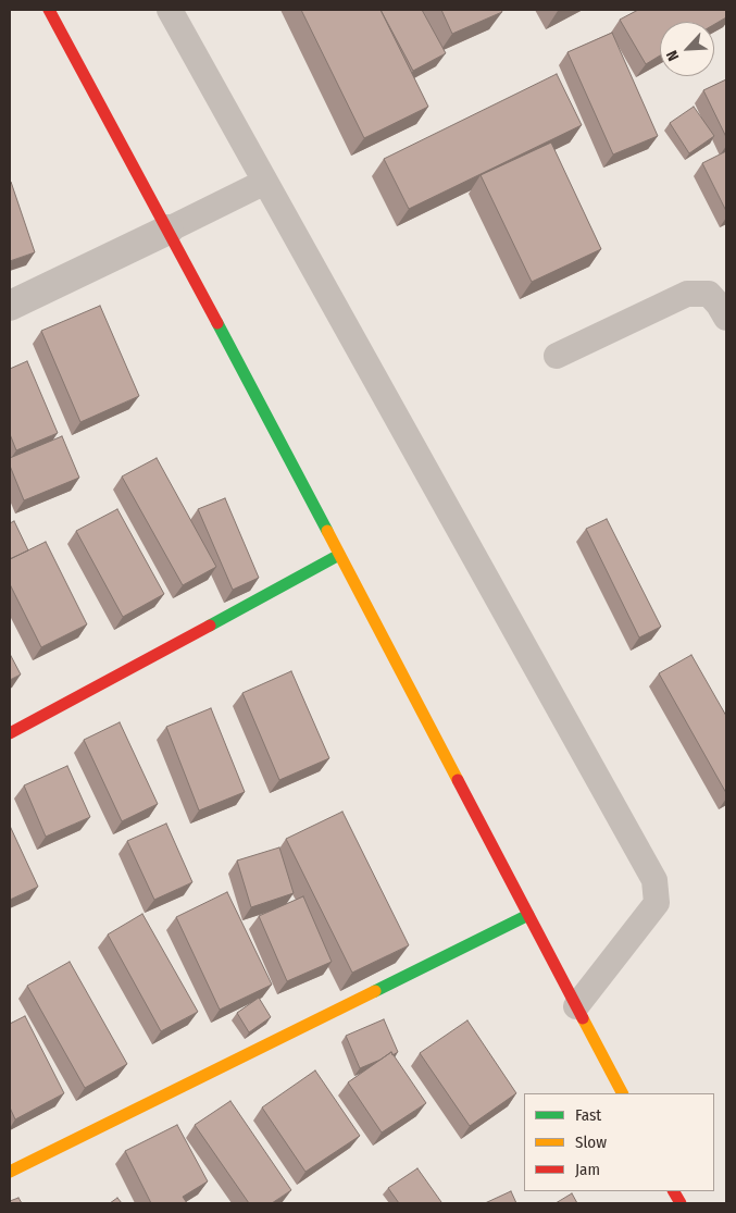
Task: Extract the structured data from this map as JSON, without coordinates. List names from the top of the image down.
{
  "legend": ["Fast", "Slow", "Jam"],
  "north": "bottom left"
}
